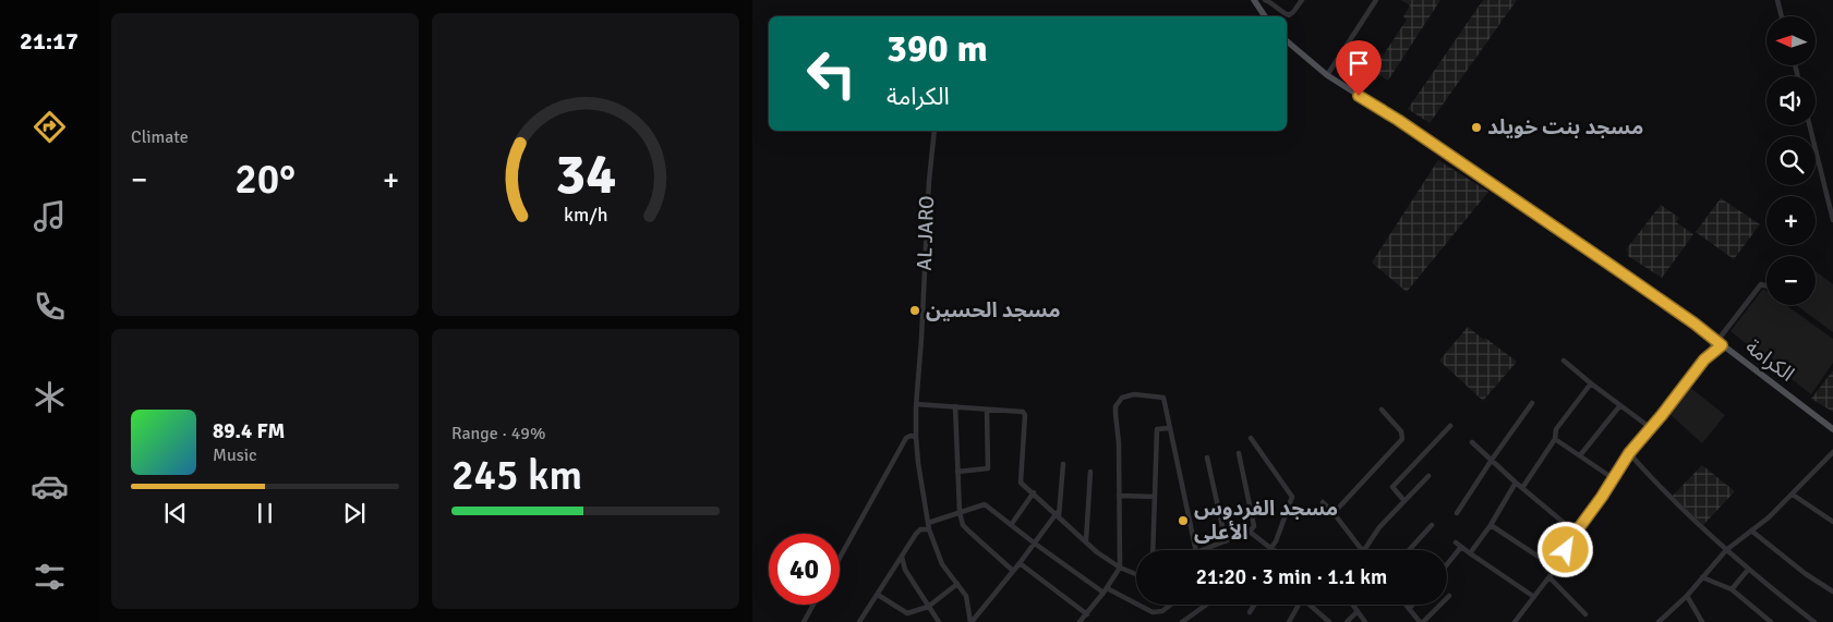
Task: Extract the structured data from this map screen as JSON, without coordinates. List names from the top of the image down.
{
  "streets": {
    "main road": ["الكرامة"],
    "street": ["AL JARO"]
  },
  "places": ["مسجد بنت خويلد", "مسجد الحسين", "مسجد الفردوس الأعلى"],
  "north": "left",
  "page": {
    "tabs": "21:17",
    "tile": [
      "Climate",
      ["Range · 49%", "245 km"]
    ],
    "map_buttons": ["+", "−"],
    "turn": ["390 m", "الكرامة"],
    "heat": ["−", "20°", "+"],
    "song": ["89.4 FM", "Music"],
    "limit": "40",
    "trip": "21:20 · 3 min · 1.1 km",
    "gauge": ["34", "km/h"]
  }
}
